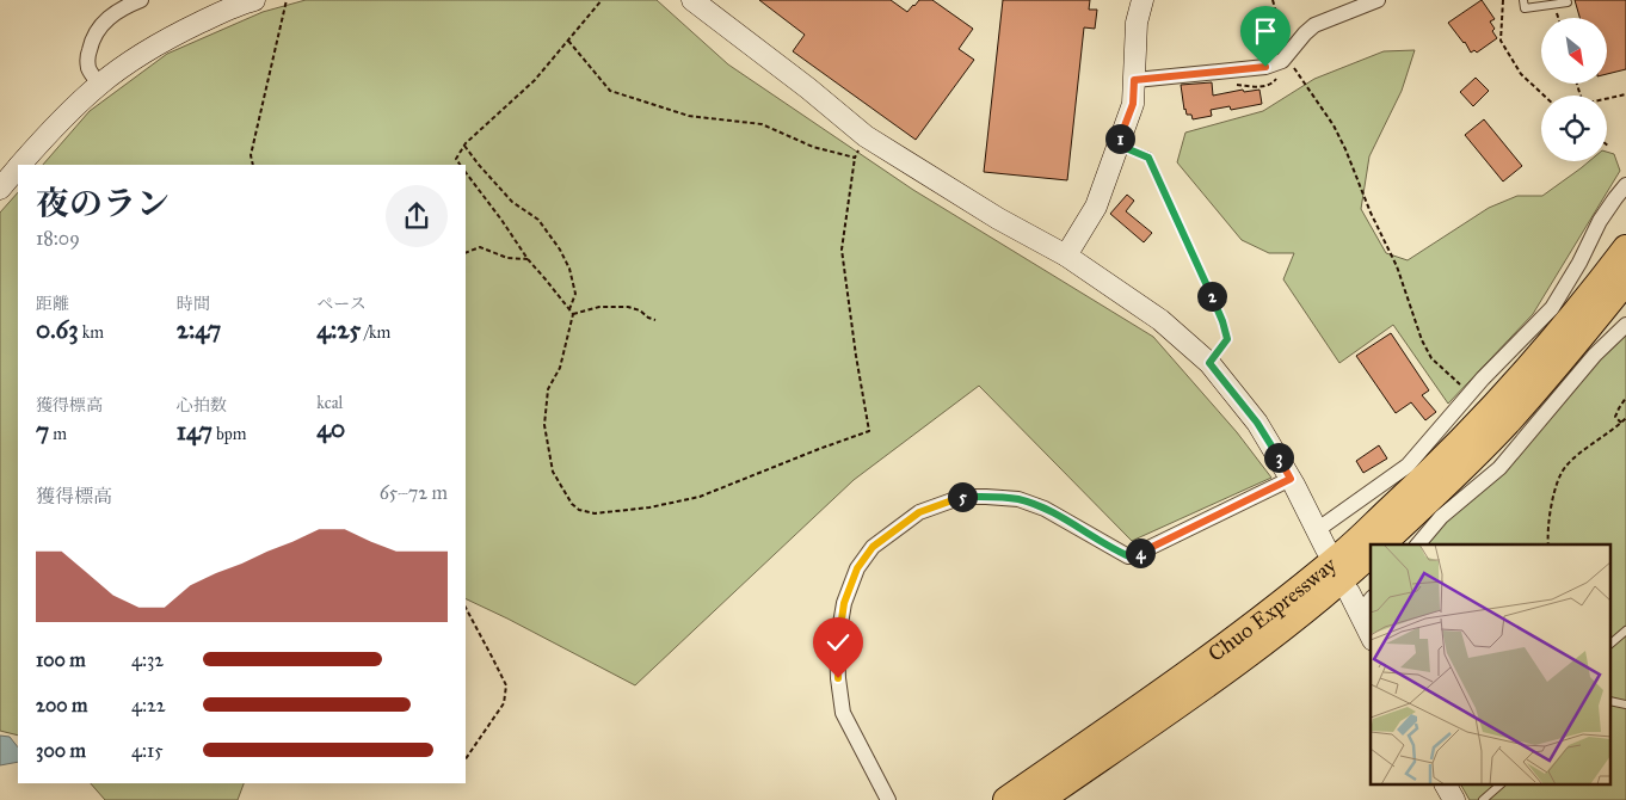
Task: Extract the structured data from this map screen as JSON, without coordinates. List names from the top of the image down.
{
  "streets": {
    "highway": ["Chuo Expressway"]
  },
  "north": "bottom right",
  "page": {
    "pins": [
      "1",
      "2",
      "3",
      "5",
      "4"
    ],
    "heading": ["夜のラン", "18:09"],
    "stats": [
      ["距離", "0.63 km"],
      ["時間", "2:47"],
      ["ペース", "4:25 /km"],
      ["獲得標高", "7 m"],
      ["心拍数", "147 bpm"],
      ["kcal", "40"]
    ],
    "chart": ["獲得標高", "65–72 m"],
    "list": [
      {
        "name": "100 m",
        "note": "4:32"
      },
      {
        "name": "200 m",
        "note": "4:22"
      },
      {
        "name": "300 m",
        "note": "4:15"
      }
    ]
  }
}
